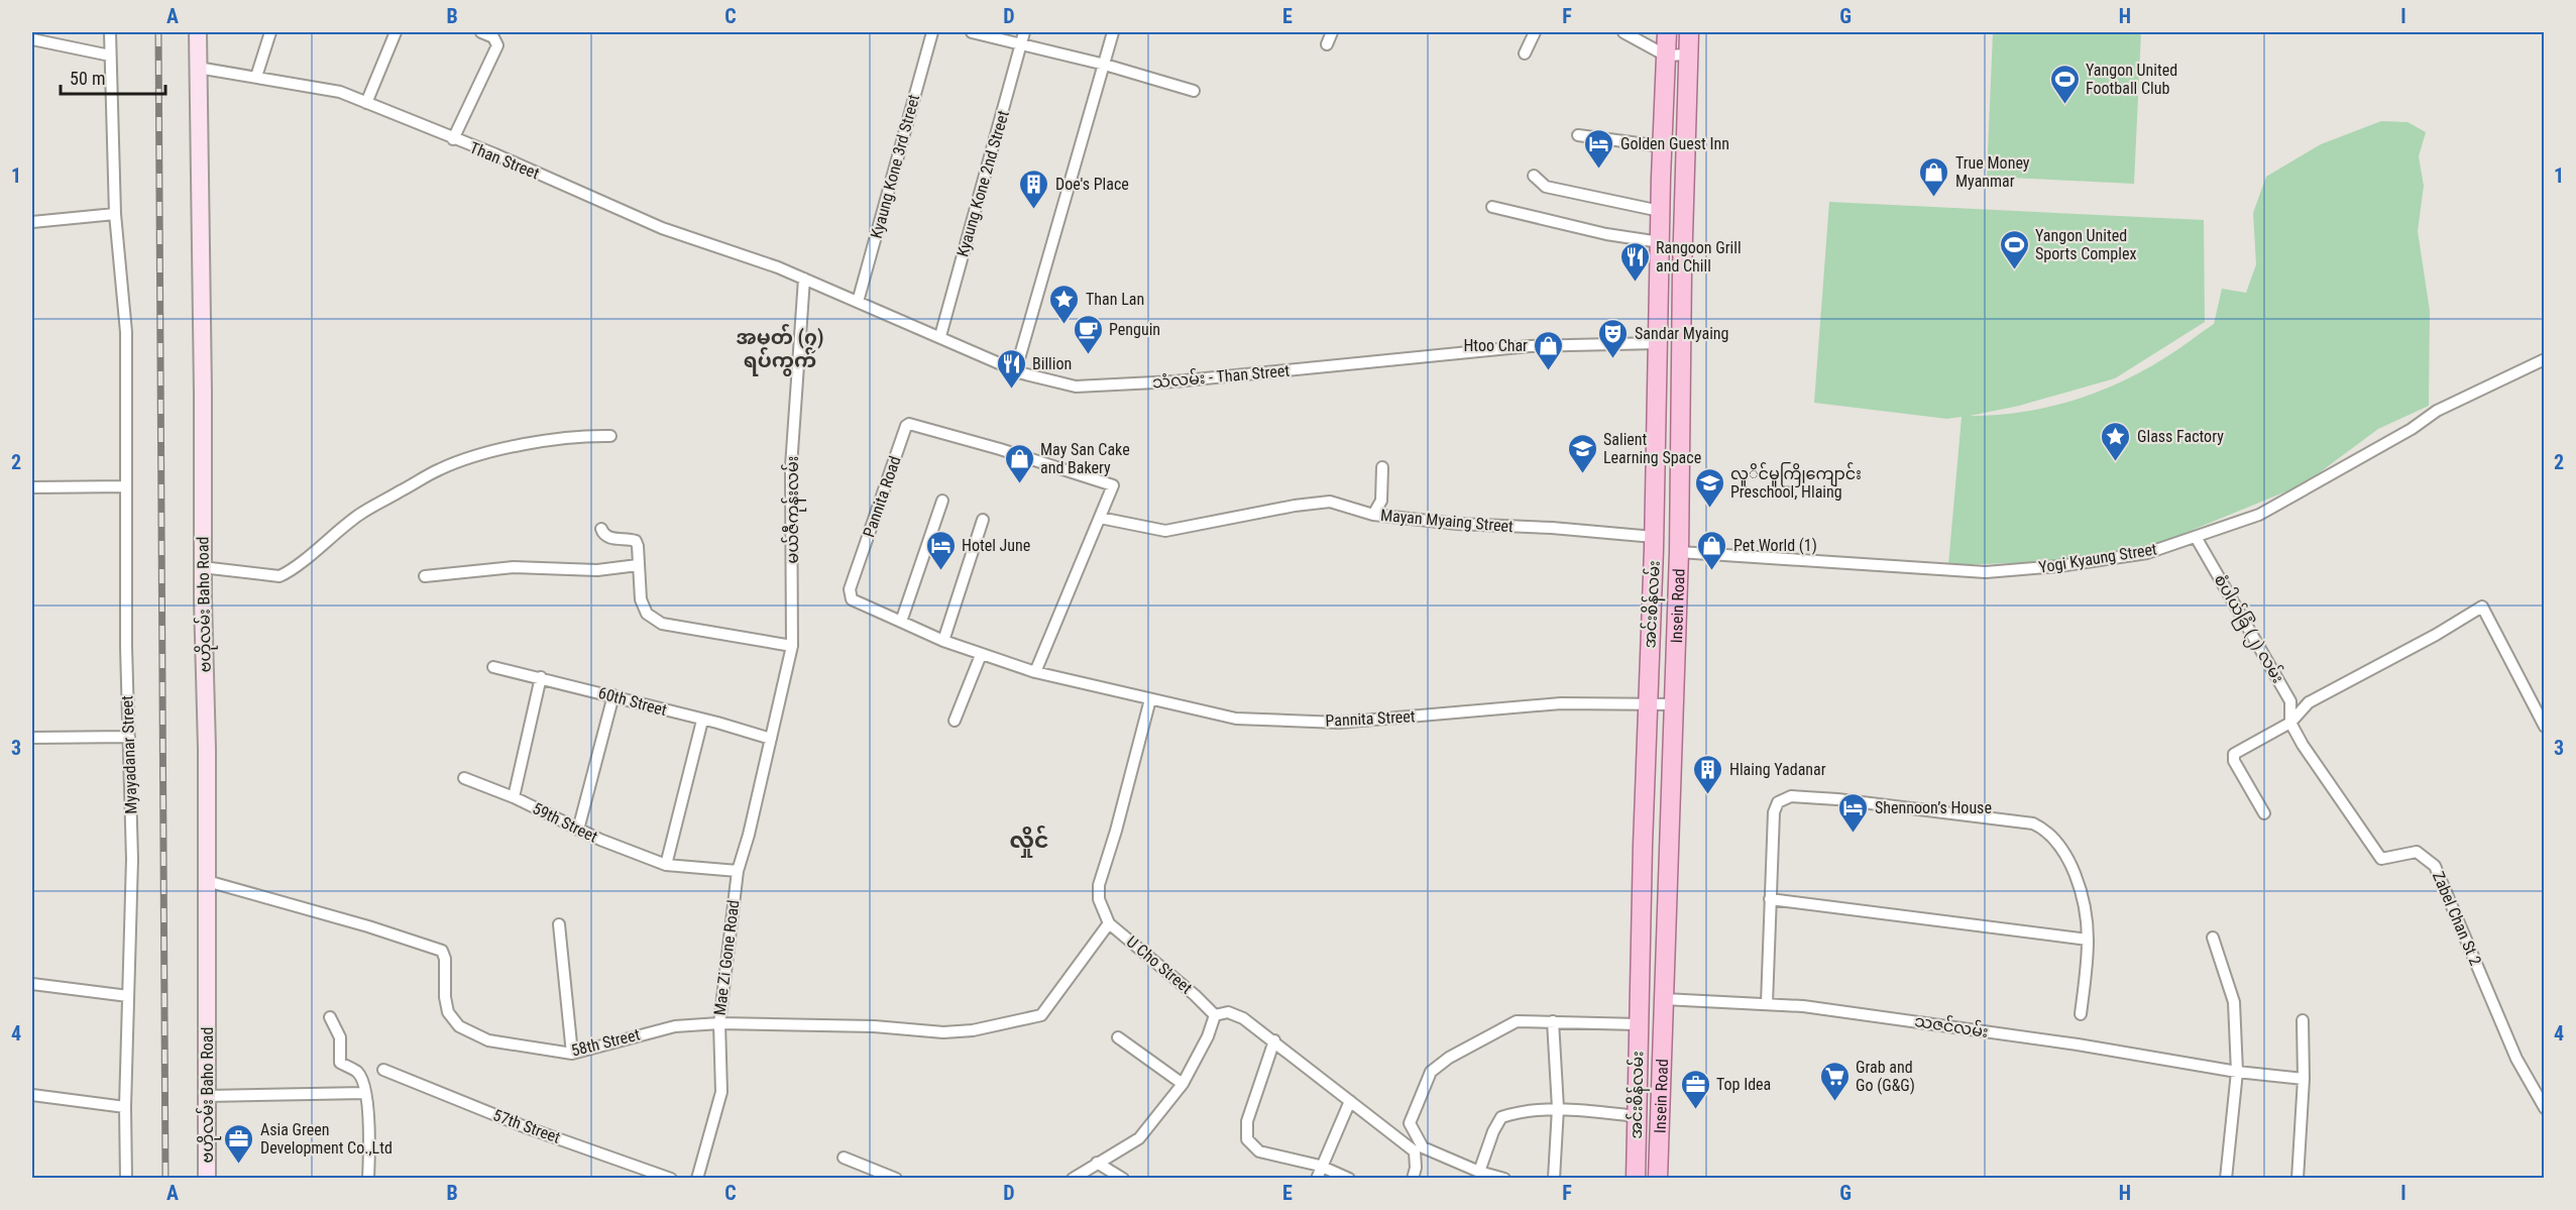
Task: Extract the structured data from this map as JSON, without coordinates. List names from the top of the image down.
{
  "streets": {
    "main road": ["ဗဟိုလမ်း Baho Road", "အင်းစိန်လမ်း", "Insein Road"],
    "street": [
      "Than Street",
      "Kyaung Kone 3rd Street",
      "Kyaung Kone 2nd Street",
      "သံလမ်း - Than Street",
      "Pannita Road",
      "မယ်ဇီကုန်းလမ်း",
      "Mayan Myaing Street",
      "Yogi Kyaung Street",
      "စံပါယ်ခြံ (၂) လမ်း",
      "60th Street",
      "Pannita Street",
      "Myayadanar Street",
      "59th Street",
      "Zabel Chan St 2",
      "Mae Zi Gone Road",
      "U Cho Street",
      "သဇင်လမ်း",
      "58th Street",
      "57th Street"
    ]
  },
  "crossings": [
    ["Than Street", "သံလမ်း - Than Street"],
    ["Than Street", "မယ်ဇီကုန်းလမ်း"],
    ["Than Street", "ဗဟိုလမ်း Baho Road"],
    ["Kyaung Kone 3rd Street", "သံလမ်း - Than Street"],
    ["Kyaung Kone 2nd Street", "သံလမ်း - Than Street"],
    ["သံလမ်း - Than Street", "မယ်ဇီကုန်းလမ်း"],
    ["သံလမ်း - Than Street", "အင်းစိန်လမ်း"],
    ["Pannita Road", "Mayan Myaing Street"],
    ["Pannita Road", "Pannita Street"],
    ["မယ်ဇီကုန်းလမ်း", "60th Street"],
    ["မယ်ဇီကုန်းလမ်း", "Mae Zi Gone Road"],
    ["Mayan Myaing Street", "အင်းစိန်လမ်း"],
    ["Yogi Kyaung Street", "Insein Road"],
    ["Yogi Kyaung Street", "စံပါယ်ခြံ (၂) လမ်း"],
    ["ဗဟိုလမ်း Baho Road", "58th Street"],
    ["အင်းစိန်လမ်း", "Pannita Street"],
    ["Insein Road", "Pannita Street"],
    ["Insein Road", "သဇင်လမ်း"],
    ["စံပါယ်ခြံ (၂) လမ်း", "Zabel Chan St 2"],
    ["60th Street", "Mae Zi Gone Road"],
    ["59th Street", "Mae Zi Gone Road"],
    ["Mae Zi Gone Road", "58th Street"],
    ["U Cho Street", "58th Street"]
  ],
  "districts": ["အမှတ် (၇) ရပ်ကွက်", "လှိုင်"],
  "places": {
    "sports": ["Yangon United Football Club", "Yangon United Sports Complex"],
    "hotel": ["Golden Guest Inn", "Hotel June", "Shennoon’s House"],
    "shop": [
      "True Money Myanmar",
      "Htoo Char",
      "May San Cake and Bakery",
      "Pet World (1)"
    ],
    "building": ["Doe's Place", "Hlaing Yadanar"],
    "restaurant": ["Rangoon Grill and Chill", "Billion"],
    "place": ["Than Lan", "Glass Factory"],
    "cafe": ["Penguin"],
    "theatre": ["Sandar Myaing"],
    "school or university": ["Salient Learning Space", "လှုိင်မူကြိုကျောင်း Preschool, Hlaing"],
    "supermarket": ["Grab and Go (G&G)"],
    "office": ["Top Idea", "Asia Green Development Co.,Ltd"]
  },
  "scale_bar": "50 m",
  "grid": {
    "columns": [
      "A",
      "B",
      "C",
      "D",
      "E",
      "F",
      "G",
      "H",
      "I"
    ],
    "rows": [
      "1",
      "2",
      "3",
      "4"
    ]
  }
}
